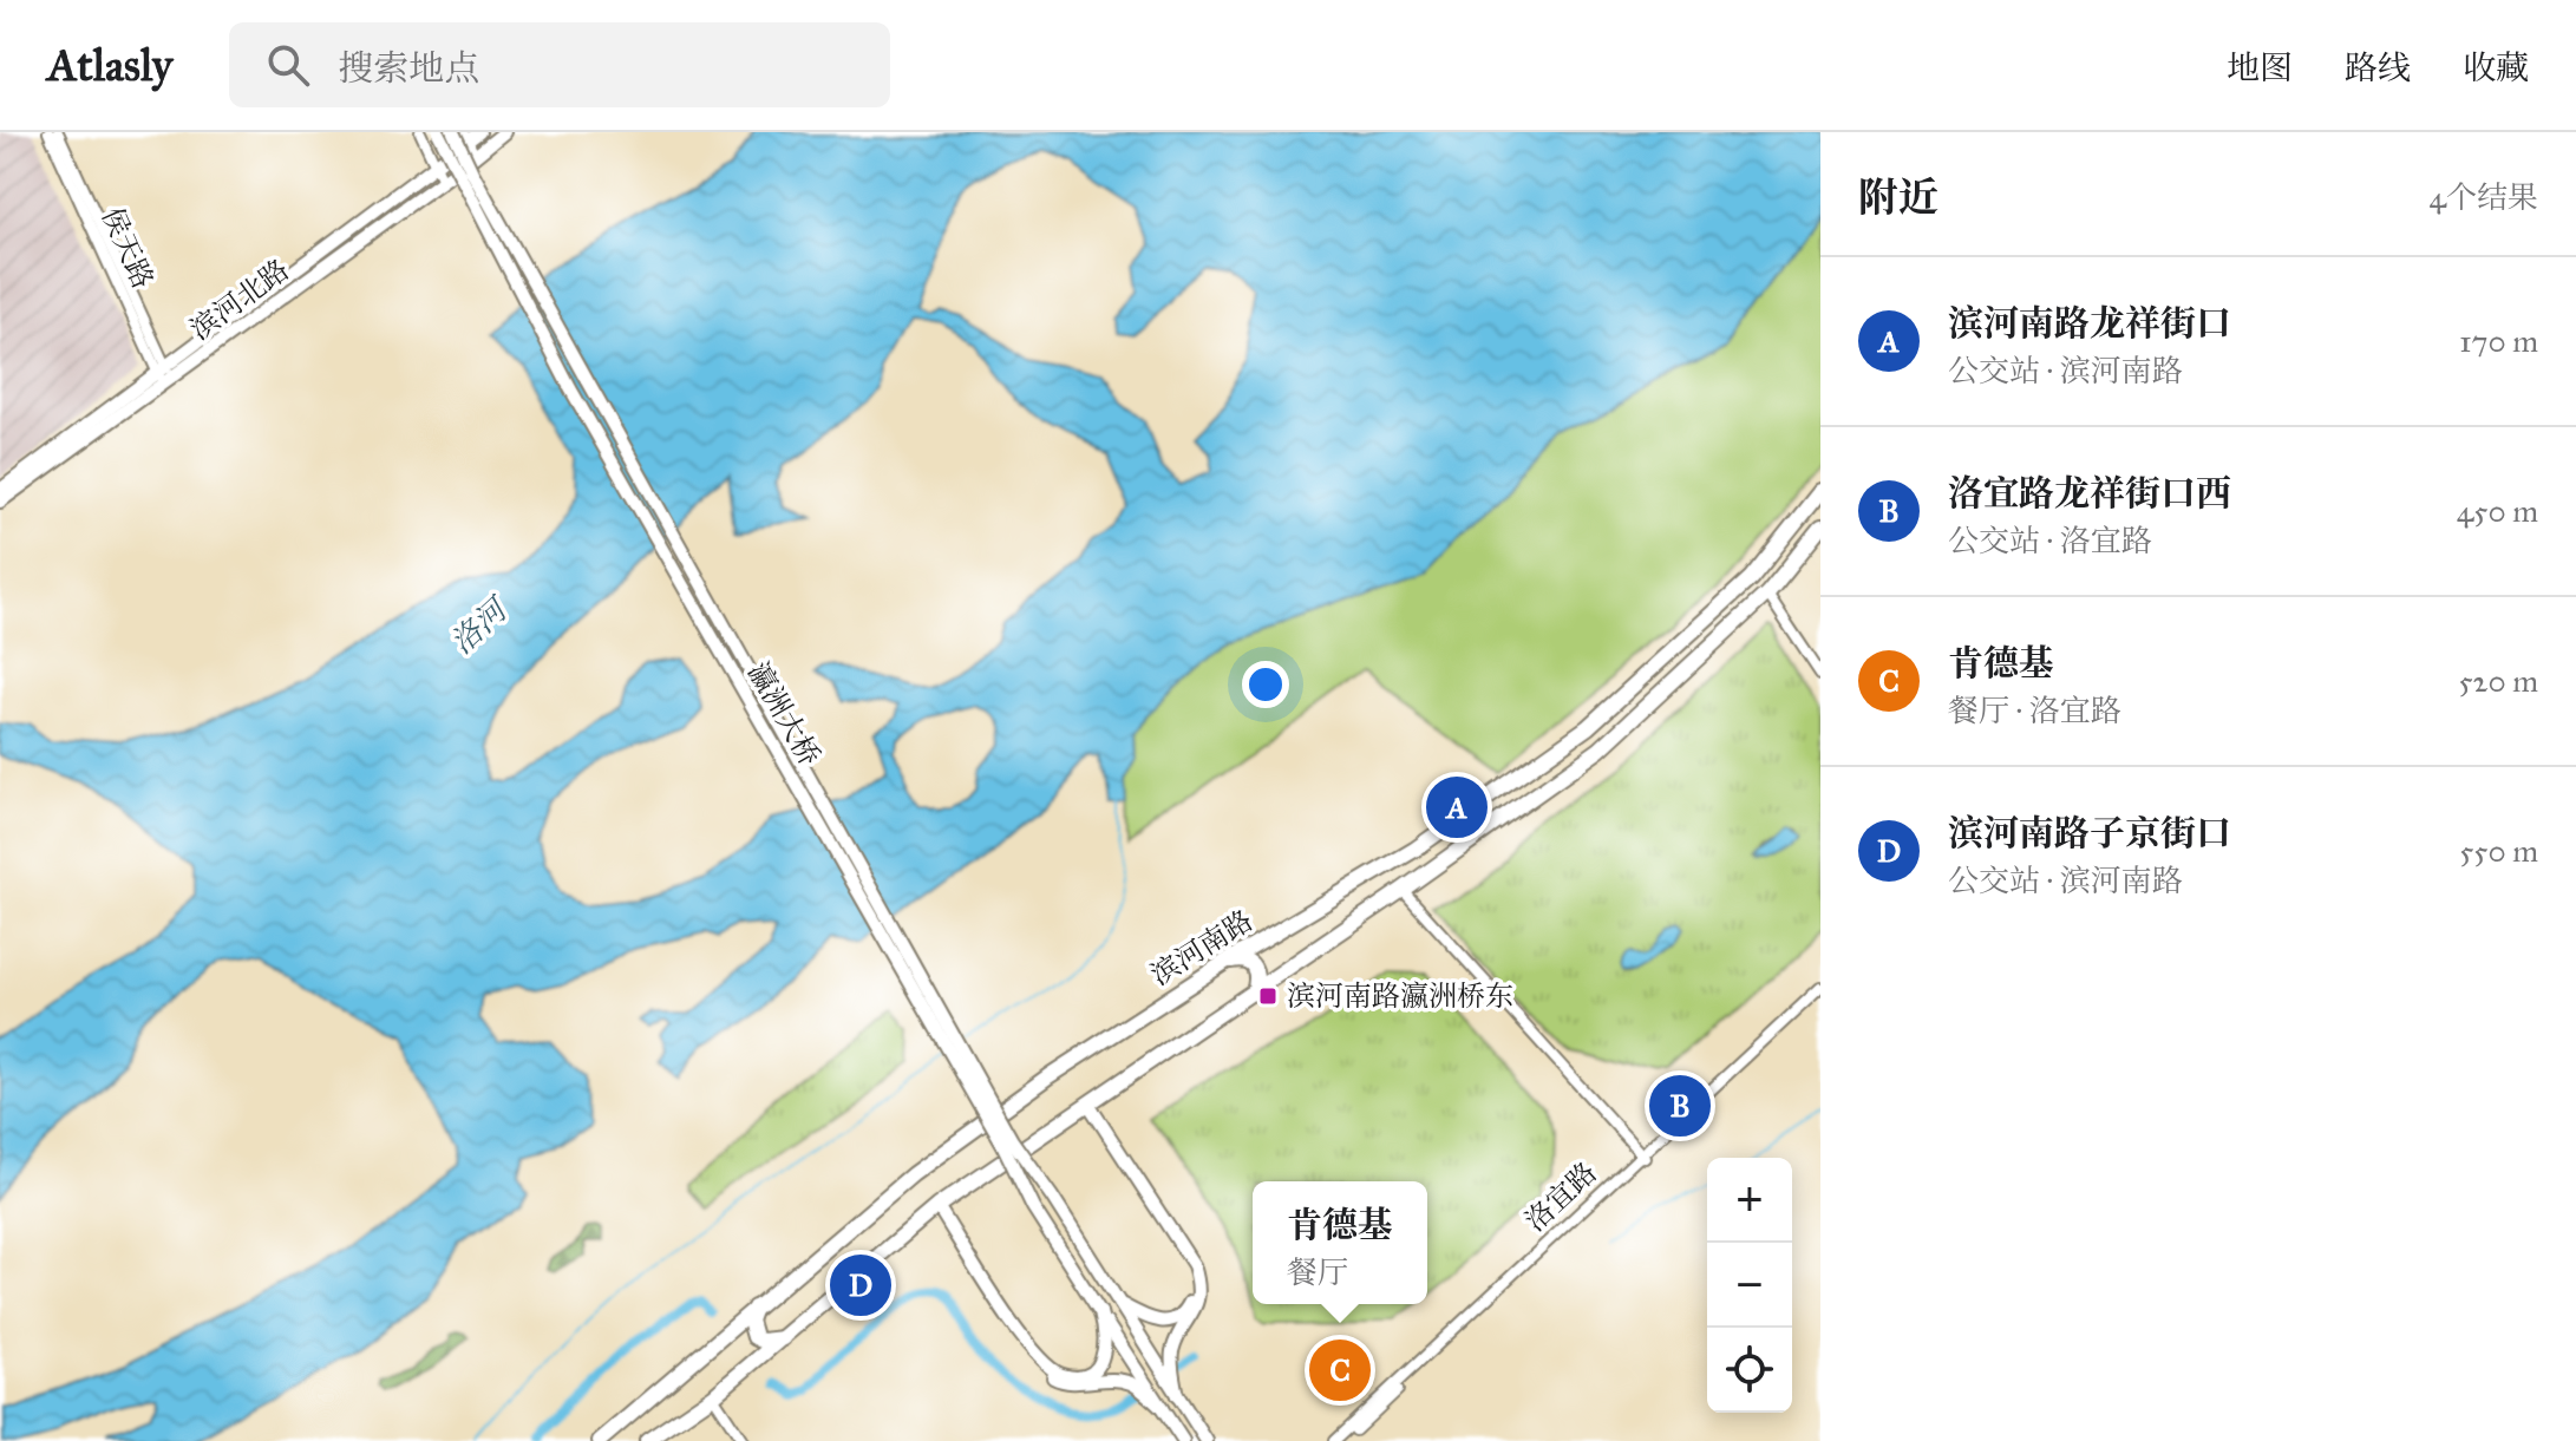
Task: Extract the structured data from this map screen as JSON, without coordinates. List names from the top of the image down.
{
  "streets": {
    "highway": ["滨河南路"],
    "main road": ["滨河北路", "瀛洲大桥"],
    "street": ["侯天路", "洛宜路"]
  },
  "crossings": [
    ["侯天路", "滨河北路"]
  ],
  "water": ["洛河"],
  "places": {
    "transit": ["滨河南路瀛洲桥东"]
  },
  "page": {
    "header": "Atlasly",
    "search": "搜索地点",
    "nav": ["地图", "路线", "收藏"],
    "heading": ["附近", "4个结果"],
    "list": [
      {
        "mark": "A",
        "name": "滨河南路龙祥街口",
        "note": "公交站 · 滨河南路",
        "value": "170 m"
      },
      {
        "mark": "B",
        "name": "洛宜路龙祥街口西",
        "note": "公交站 · 洛宜路",
        "value": "450 m"
      },
      {
        "mark": "C",
        "name": "肯德基",
        "note": "餐厅 · 洛宜路",
        "value": "520 m"
      },
      {
        "mark": "D",
        "name": "滨河南路子京街口",
        "note": "公交站 · 滨河南路",
        "value": "550 m"
      }
    ],
    "pins": [
      "A",
      "B",
      "D",
      "C"
    ],
    "map_buttons": ["+", "−"],
    "popup": ["肯德基", "餐厅"]
  }
}
